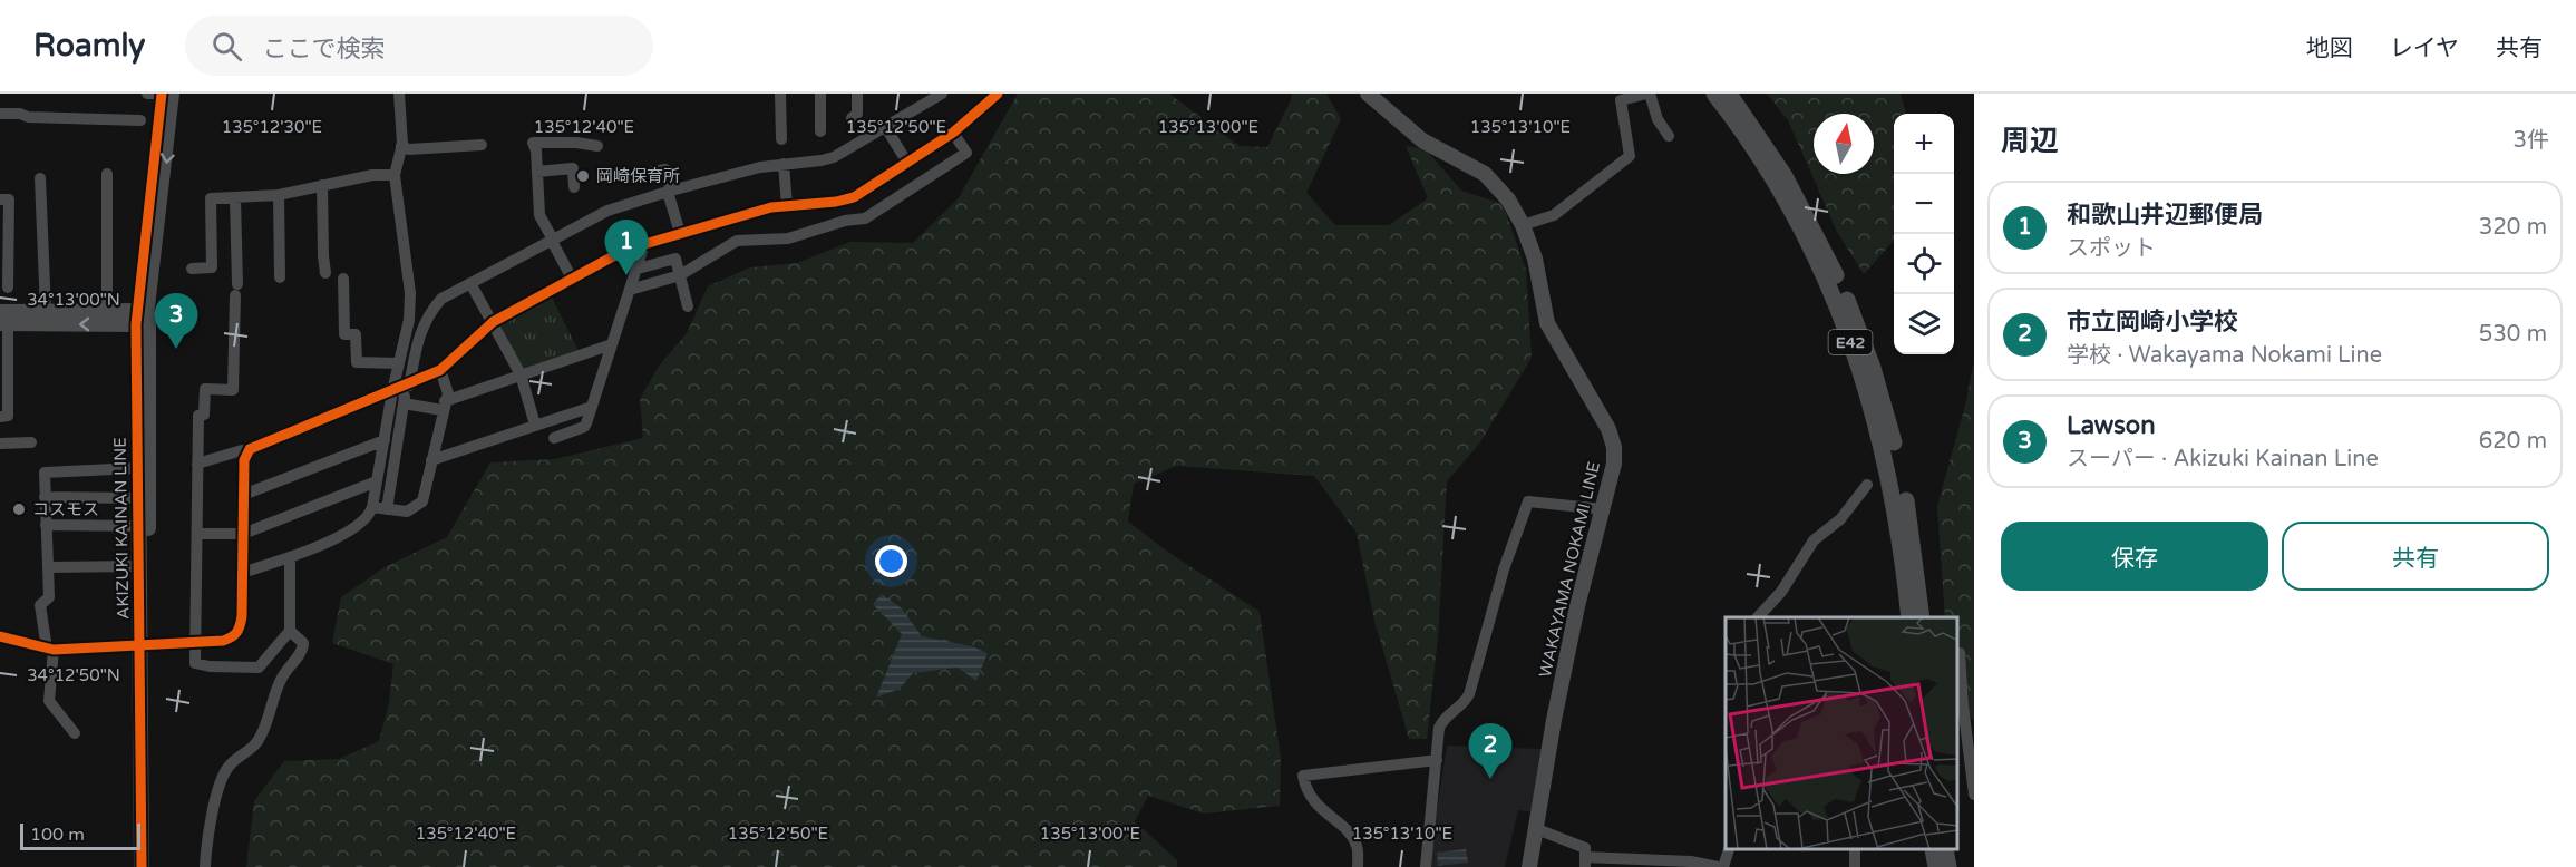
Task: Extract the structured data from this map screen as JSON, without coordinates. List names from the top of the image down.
{
  "streets": {
    "highway": ["E42"],
    "main road": ["AKIZUKI KAINAN LINE", "WAKAYAMA NOKAMI LINE"]
  },
  "places": ["岡崎保育所", "コスモス"],
  "scale_bar": "100 m",
  "north": "top",
  "page": {
    "header": "Roamly",
    "search": "ここで検索",
    "nav": ["地図", "レイヤ", "共有"],
    "heading": ["周辺", "3件"],
    "map_buttons": ["+", "−"],
    "list": [
      {
        "mark": "1",
        "name": "和歌山井辺郵便局",
        "note": "スポット",
        "value": "320 m"
      },
      {
        "mark": "2",
        "name": "市立岡崎小学校",
        "note": "学校 · Wakayama Nokami Line",
        "value": "530 m"
      },
      {
        "mark": "3",
        "name": "Lawson",
        "note": "スーパー · Akizuki Kainan Line",
        "value": "620 m"
      }
    ],
    "pins": ["1", "3", "2"],
    "buttons": ["保存", "共有"],
    "scale": "100 m"
  },
  "coordinates": [
    "135°12'30\"E",
    "135°12'40\"E",
    "135°12'50\"E",
    "135°13'00\"E",
    "135°13'10\"E",
    "34°13'00\"N",
    "34°12'50\"N"
  ]
}
